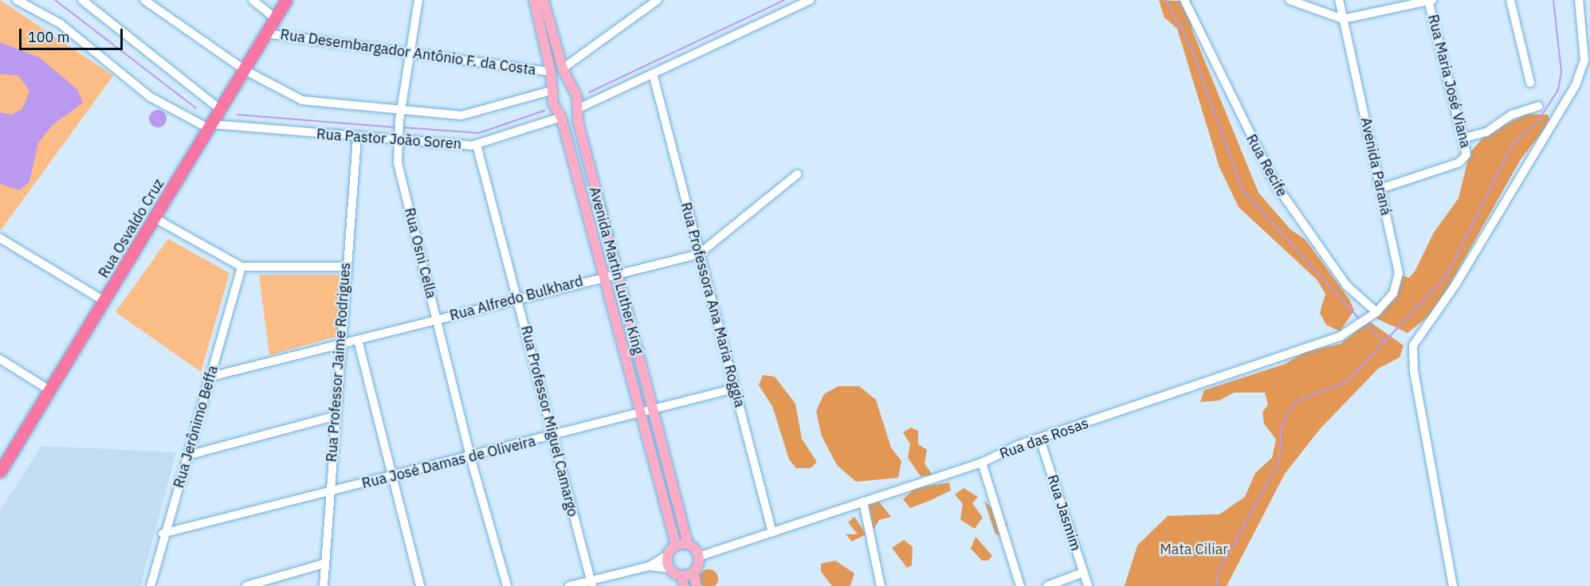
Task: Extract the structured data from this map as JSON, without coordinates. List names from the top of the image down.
{
  "streets": {
    "highway": ["Rua Osvaldo Cruz"],
    "main road": ["Avenida Martin Luther King"],
    "street": [
      "Rua Desembargador Antônio F. da Costa",
      "Rua Maria José Viana",
      "Rua Pastor João Soren",
      "Rua Recife",
      "Avenida Paraná",
      "Rua Osni Cella",
      "Rua Alfredo Bulkhard",
      "Rua Professora Ana Maria Roggia",
      "Rua Professor Jaime Rodrigues",
      "Rua Professor Miguel Camargo",
      "Rua Jerônimo Beffa",
      "Rua das Rosas",
      "Rua José Damas de Oliveira",
      "Rua Jasmim"
    ]
  },
  "crossings": [
    ["Rua Desembargador Antônio F. da Costa", "Rua Osvaldo Cruz"],
    ["Rua Desembargador Antônio F. da Costa", "Rua Osni Cella"],
    ["Rua Desembargador Antônio F. da Costa", "Avenida Martin Luther King"],
    ["Rua Maria José Viana", "Avenida Paraná"],
    ["Rua Pastor João Soren", "Rua Osvaldo Cruz"],
    ["Rua Pastor João Soren", "Rua Osni Cella"],
    ["Rua Pastor João Soren", "Avenida Martin Luther King"],
    ["Rua Pastor João Soren", "Rua Professor Jaime Rodrigues"],
    ["Rua Pastor João Soren", "Rua Professor Miguel Camargo"],
    ["Rua Recife", "Avenida Paraná"],
    ["Avenida Paraná", "Rua das Rosas"],
    ["Rua Osni Cella", "Rua Alfredo Bulkhard"],
    ["Rua Osni Cella", "Rua José Damas de Oliveira"],
    ["Avenida Martin Luther King", "Rua Alfredo Bulkhard"],
    ["Avenida Martin Luther King", "Rua das Rosas"],
    ["Avenida Martin Luther King", "Rua José Damas de Oliveira"],
    ["Rua Alfredo Bulkhard", "Rua Professora Ana Maria Roggia"],
    ["Rua Alfredo Bulkhard", "Rua Professor Jaime Rodrigues"],
    ["Rua Alfredo Bulkhard", "Rua Professor Miguel Camargo"],
    ["Rua Alfredo Bulkhard", "Rua Jerônimo Beffa"],
    ["Rua Professora Ana Maria Roggia", "Rua das Rosas"],
    ["Rua Professora Ana Maria Roggia", "Rua José Damas de Oliveira"],
    ["Rua Professor Jaime Rodrigues", "Rua José Damas de Oliveira"],
    ["Rua Professor Miguel Camargo", "Rua José Damas de Oliveira"],
    ["Rua Jerônimo Beffa", "Rua José Damas de Oliveira"],
    ["Rua das Rosas", "Rua Jasmim"]
  ],
  "parks": ["Mata Ciliar"],
  "scale_bar": "100 m"
}
